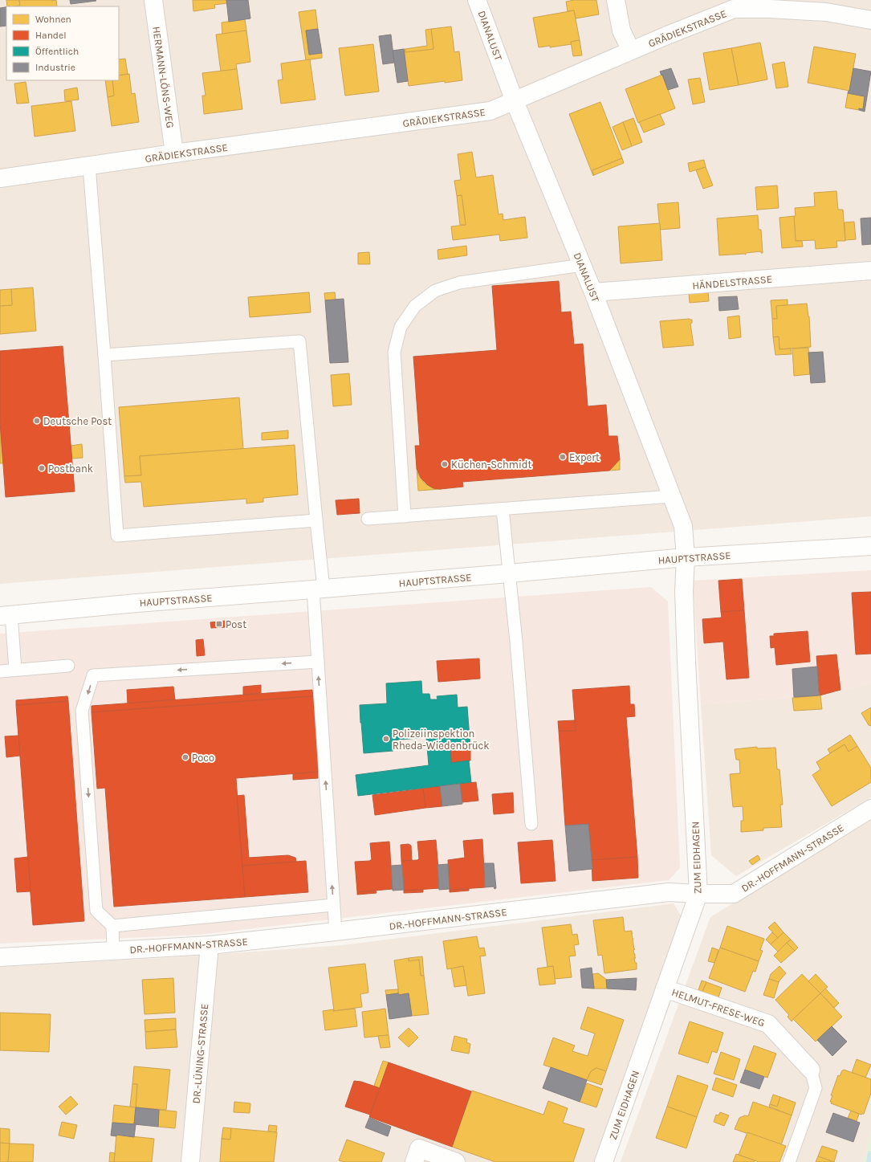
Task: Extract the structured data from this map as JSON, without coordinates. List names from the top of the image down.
{
  "streets": {
    "street": [
      "GRÄDIEKSTRASSE",
      "DIANALUST",
      "HERMANN-LÖNS-WEG",
      "HÄNDELSTRASSE",
      "HAUPTSTRASSE",
      "ZUM EIDHAGEN",
      "DR.-HOFFMANN-STRASSE",
      "HELMUT-FRESE-WEG",
      "DR.-LÜNING-STRASSE"
    ]
  },
  "crossings": [
    ["GRÄDIEKSTRASSE", "DIANALUST"],
    ["GRÄDIEKSTRASSE", "HERMANN-LÖNS-WEG"],
    ["DIANALUST", "HÄNDELSTRASSE"],
    ["DIANALUST", "HAUPTSTRASSE"],
    ["DIANALUST", "ZUM EIDHAGEN"],
    ["HAUPTSTRASSE", "ZUM EIDHAGEN"],
    ["ZUM EIDHAGEN", "DR.-HOFFMANN-STRASSE"],
    ["ZUM EIDHAGEN", "HELMUT-FRESE-WEG"],
    ["DR.-HOFFMANN-STRASSE", "DR.-LÜNING-STRASSE"]
  ],
  "places": {
    "other": [
      "Deutsche Post",
      "Expert",
      "Küchen-Schmidt",
      "Postbank",
      "Polizeiinspektion Rheda-Wiedenbrück",
      "Poco"
    ],
    "transit": ["Post"]
  },
  "legend": [
    "Wohnen",
    "Handel",
    "Öffentlich",
    "Industrie"
  ]
}
